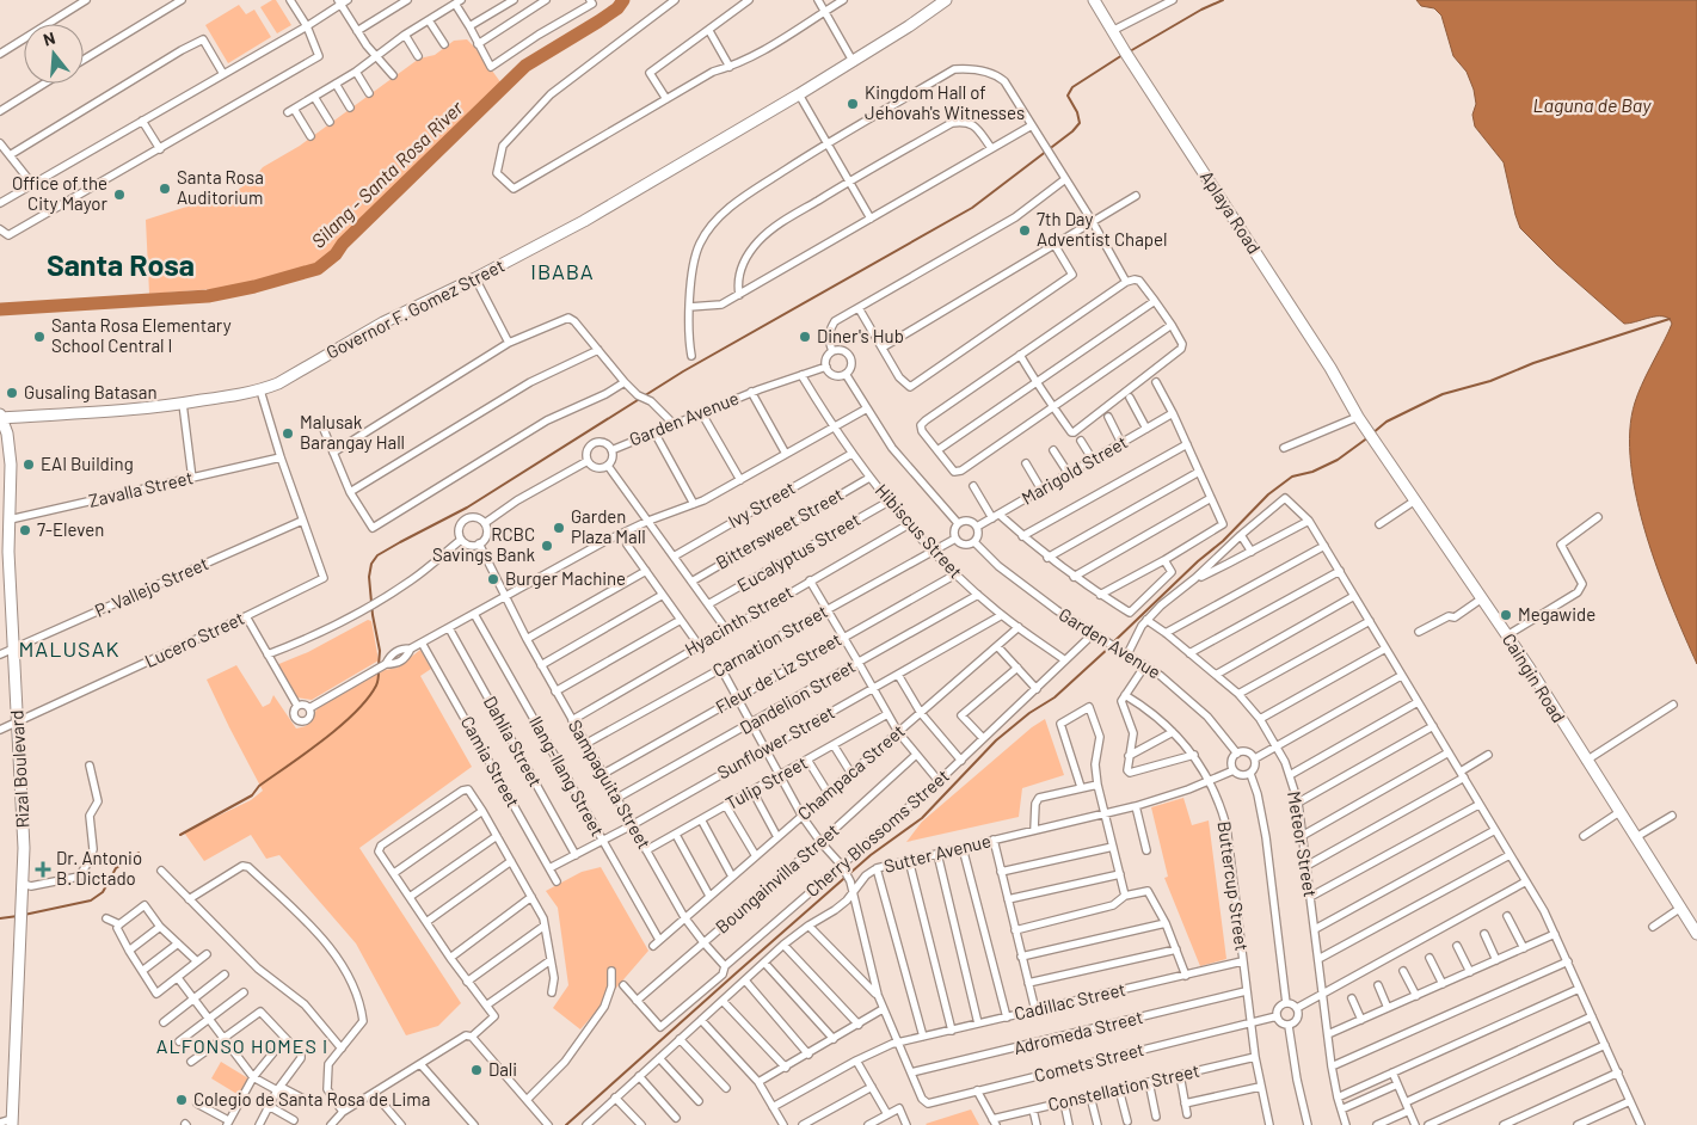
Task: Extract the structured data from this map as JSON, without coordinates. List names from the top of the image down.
{
  "streets": {
    "street": [
      "Aplaya Road",
      "Governor F. Gomez Street",
      "Garden Avenue",
      "Marigold Street",
      "Zavalla Street",
      "Ivy Street",
      "Bittersweet Street",
      "Hibiscus Street",
      "Eucalyptus Street",
      "P. Vallejo Street",
      "Hyacinth Street",
      "Lucero Street",
      "Carnation Street",
      "Fleur de Liz Street",
      "Caingin Road",
      "Dandelion Street",
      "Dahlia Street",
      "Sunflower Street",
      "Camia Street",
      "Rizal Boulevard",
      "Champaca Street",
      "Ilang-Ilang Street",
      "Tulip Street",
      "Sampaguita Street",
      "Cherry Blossoms Street",
      "Meteor Street",
      "Sutter Avenue",
      "Boungainvilla Street",
      "Buttercup Street",
      "Cadillac Street",
      "Adromeda Street",
      "Comets Street",
      "Constellation Street"
    ]
  },
  "crossings": [
    ["Aplaya Road", "Caingin Road"],
    ["Governor F. Gomez Street", "Rizal Boulevard"],
    ["Garden Avenue", "Marigold Street"],
    ["Garden Avenue", "Hibiscus Street"],
    ["Garden Avenue", "Carnation Street"],
    ["Garden Avenue", "Cherry Blossoms Street"],
    ["Garden Avenue", "Sutter Avenue"],
    ["Marigold Street", "Carnation Street"],
    ["Zavalla Street", "Rizal Boulevard"],
    ["Ivy Street", "Hibiscus Street"],
    ["Bittersweet Street", "Hibiscus Street"],
    ["Hibiscus Street", "Eucalyptus Street"],
    ["Hibiscus Street", "Hyacinth Street"],
    ["Hibiscus Street", "Carnation Street"],
    ["Hibiscus Street", "Fleur de Liz Street"],
    ["Hibiscus Street", "Dandelion Street"],
    ["Hibiscus Street", "Sunflower Street"],
    ["Hibiscus Street", "Champaca Street"],
    ["Hibiscus Street", "Cherry Blossoms Street"],
    ["P. Vallejo Street", "Lucero Street"],
    ["P. Vallejo Street", "Rizal Boulevard"],
    ["Hyacinth Street", "Sampaguita Street"],
    ["Lucero Street", "Rizal Boulevard"],
    ["Carnation Street", "Sampaguita Street"],
    ["Fleur de Liz Street", "Sampaguita Street"],
    ["Dandelion Street", "Sampaguita Street"],
    ["Dahlia Street", "Sunflower Street"],
    ["Sunflower Street", "Camia Street"],
    ["Sunflower Street", "Ilang-Ilang Street"],
    ["Sunflower Street", "Sampaguita Street"],
    ["Champaca Street", "Ilang-Ilang Street"],
    ["Champaca Street", "Sampaguita Street"],
    ["Tulip Street", "Sampaguita Street"],
    ["Sampaguita Street", "Cherry Blossoms Street"],
    ["Sampaguita Street", "Boungainvilla Street"],
    ["Cherry Blossoms Street", "Boungainvilla Street"],
    ["Sutter Avenue", "Buttercup Street"],
    ["Buttercup Street", "Cadillac Street"],
    ["Buttercup Street", "Adromeda Street"],
    ["Buttercup Street", "Comets Street"],
    ["Buttercup Street", "Constellation Street"],
    ["Adromeda Street", "Comets Street"]
  ],
  "districts": [
    "Santa Rosa",
    "IBABA",
    "MALUSAK",
    "ALFONSO HOMES I"
  ],
  "water": ["Laguna de Bay", "Silang - Santa Rosa River"],
  "places": {
    "other": [
      "Kingdom Hall of Jehovah's Witnesses",
      "Santa Rosa Auditorium",
      "Office of the City Mayor",
      "7th Day Adventist Chapel",
      "Santa Rosa Elementary School Central I",
      "Diner's Hub",
      "Gusaling Batasan",
      "Malusak Barangay Hall",
      "EAI Building",
      "Garden Plaza Mall",
      "7-Eleven",
      "RCBC Savings Bank",
      "Burger Machine",
      "Megawide",
      "Dali",
      "Colegio de Santa Rosa de Lima"
    ],
    "health": ["Dr. Antonio B. Dictado"]
  },
  "north": "top"
}
